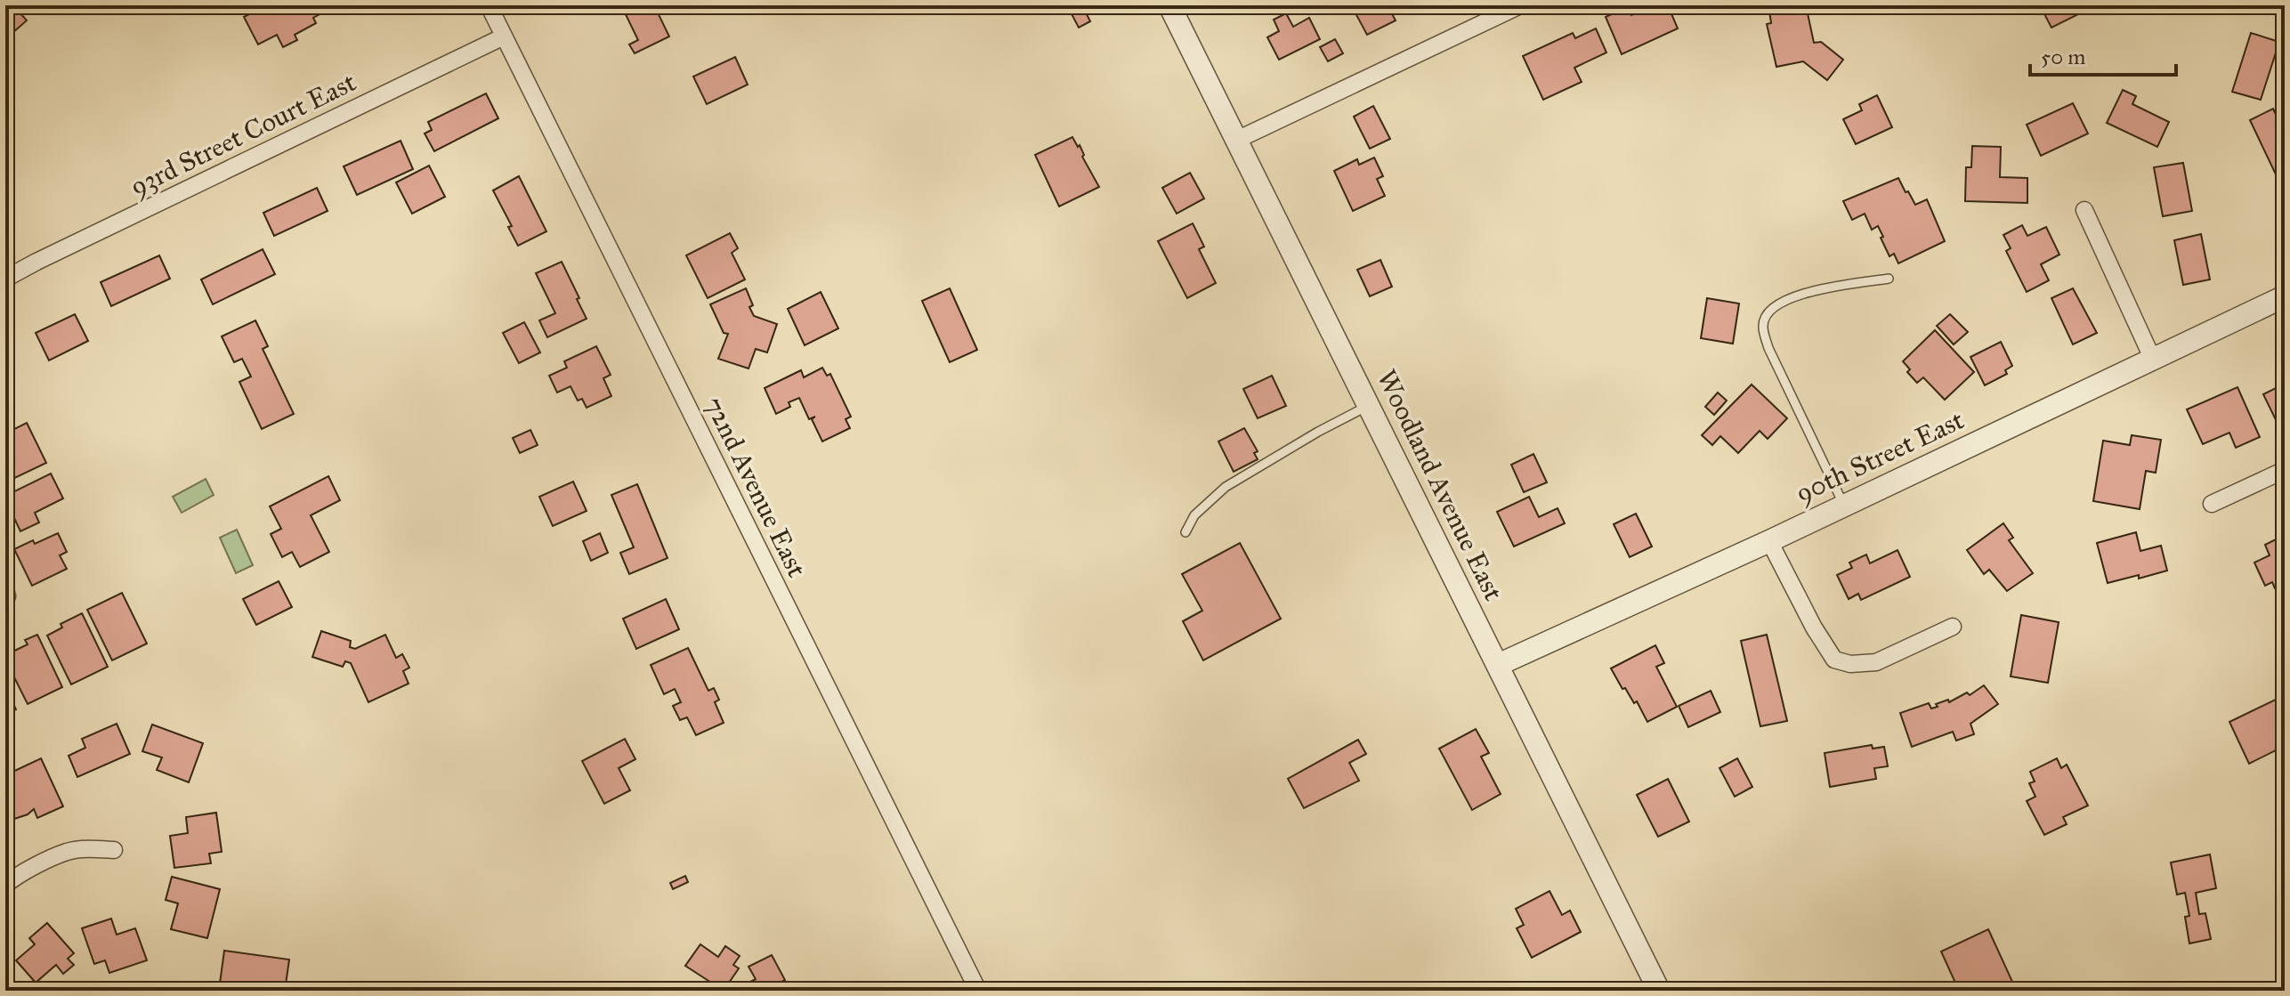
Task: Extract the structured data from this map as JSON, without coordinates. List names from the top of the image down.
{
  "streets": {
    "street": [
      "93rd Street Court East",
      "90th Street East",
      "Woodland Avenue East",
      "72nd Avenue East"
    ]
  },
  "crossings": [
    ["93rd Street Court East", "72nd Avenue East"],
    ["90th Street East", "Woodland Avenue East"]
  ],
  "scale_bar": "50 m"
}
